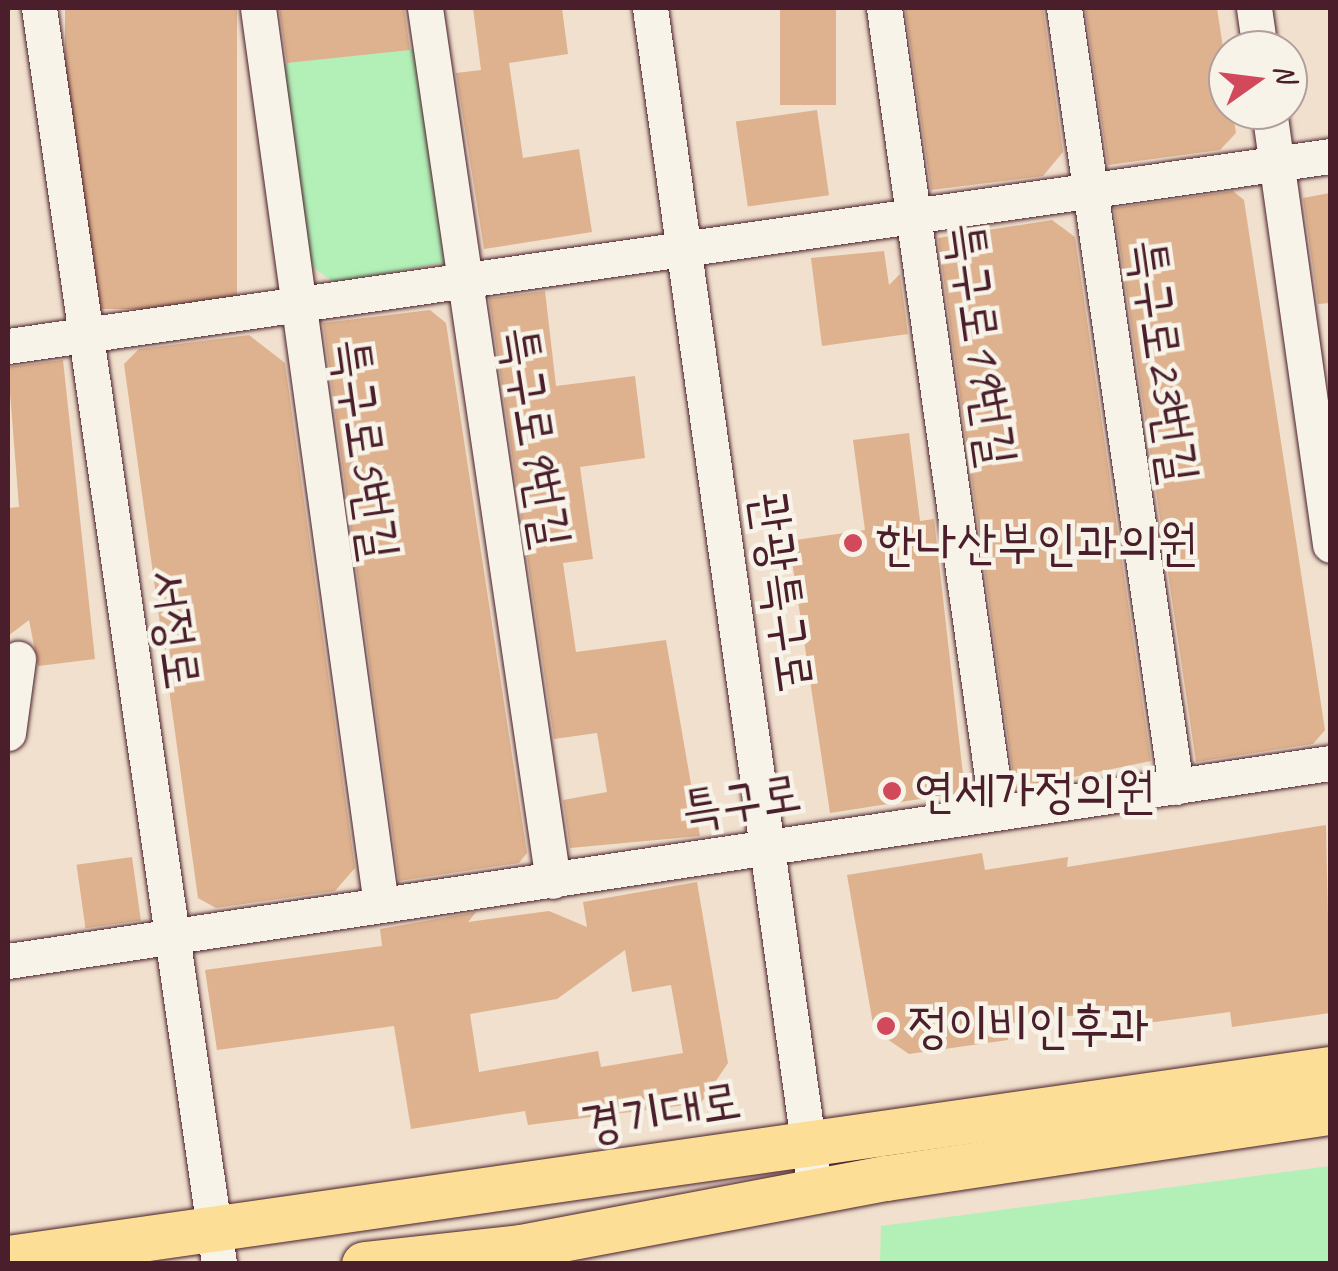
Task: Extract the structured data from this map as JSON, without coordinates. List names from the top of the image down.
{
  "streets": {
    "main road": ["경기대로"],
    "street": [
      "특구로19번길",
      "특구로23번길",
      "특구로9번길",
      "특구로5번길",
      "관광특구로",
      "서정로",
      "특구로"
    ]
  },
  "crossings": [
    ["특구로19번길", "특구로"],
    ["특구로23번길", "특구로"],
    ["특구로9번길", "특구로"],
    ["특구로5번길", "특구로"],
    ["관광특구로", "특구로"],
    ["관광특구로", "경기대로"],
    ["서정로", "특구로"],
    ["서정로", "경기대로"]
  ],
  "places": ["한나산부인과의원", "연세가정의원", "정이비인후과"],
  "north": "right"
}
